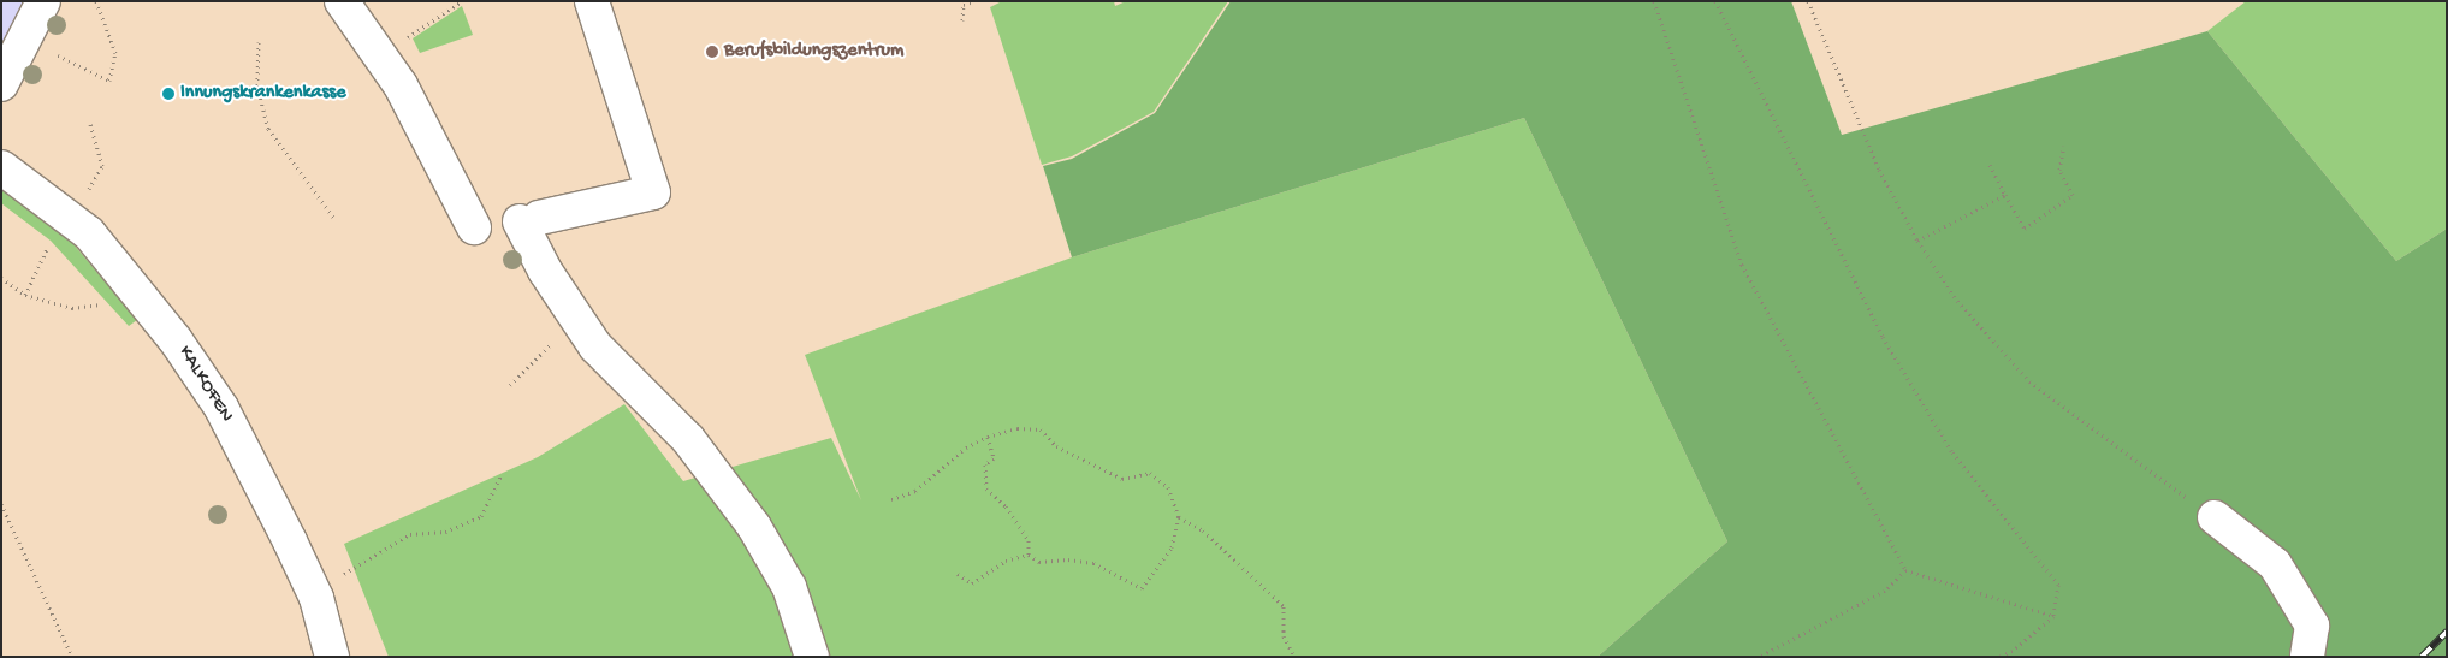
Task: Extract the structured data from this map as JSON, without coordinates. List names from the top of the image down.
{
  "streets": {
    "street": ["KALKOFEN"]
  },
  "places": ["Berufsbildungszentrum", "Innungskrankenkasse"]
}
